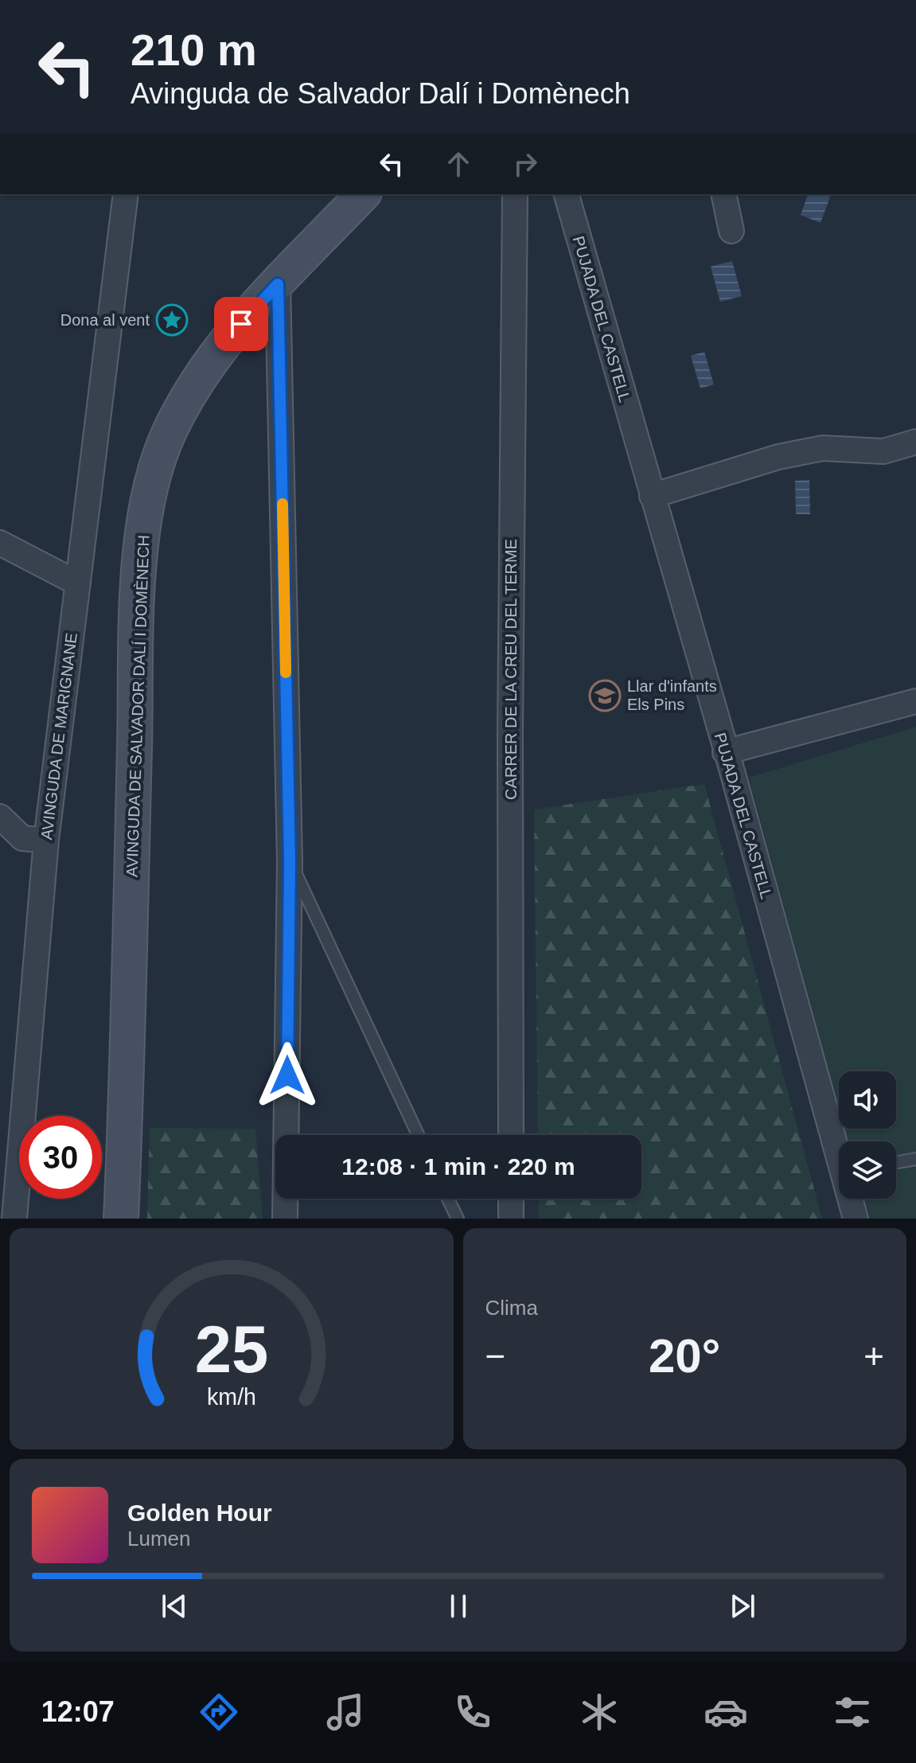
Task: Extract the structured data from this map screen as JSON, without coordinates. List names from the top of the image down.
{
  "streets": {
    "main road": ["AVINGUDA DE SALVADOR DALÍ I DOMÈNECH"],
    "street": ["PUJADA DEL CASTELL", "CARRER DE LA CREU DEL TERME", "AVINGUDA DE MARIGNANE"]
  },
  "places": {
    "place": ["Dona al vent"],
    "school or university": ["Llar d'infants Els Pins"]
  },
  "page": {
    "turn": ["210 m", "Avinguda de Salvador Dalí i Domènech"],
    "limit": "30",
    "trip": "12:08 · 1 min · 220 m",
    "tile": "Clima",
    "heat": ["−", "20°", "+"],
    "song": ["Golden Hour", "Lumen"],
    "tabs": "12:07",
    "gauge": ["25", "km/h"]
  }
}
